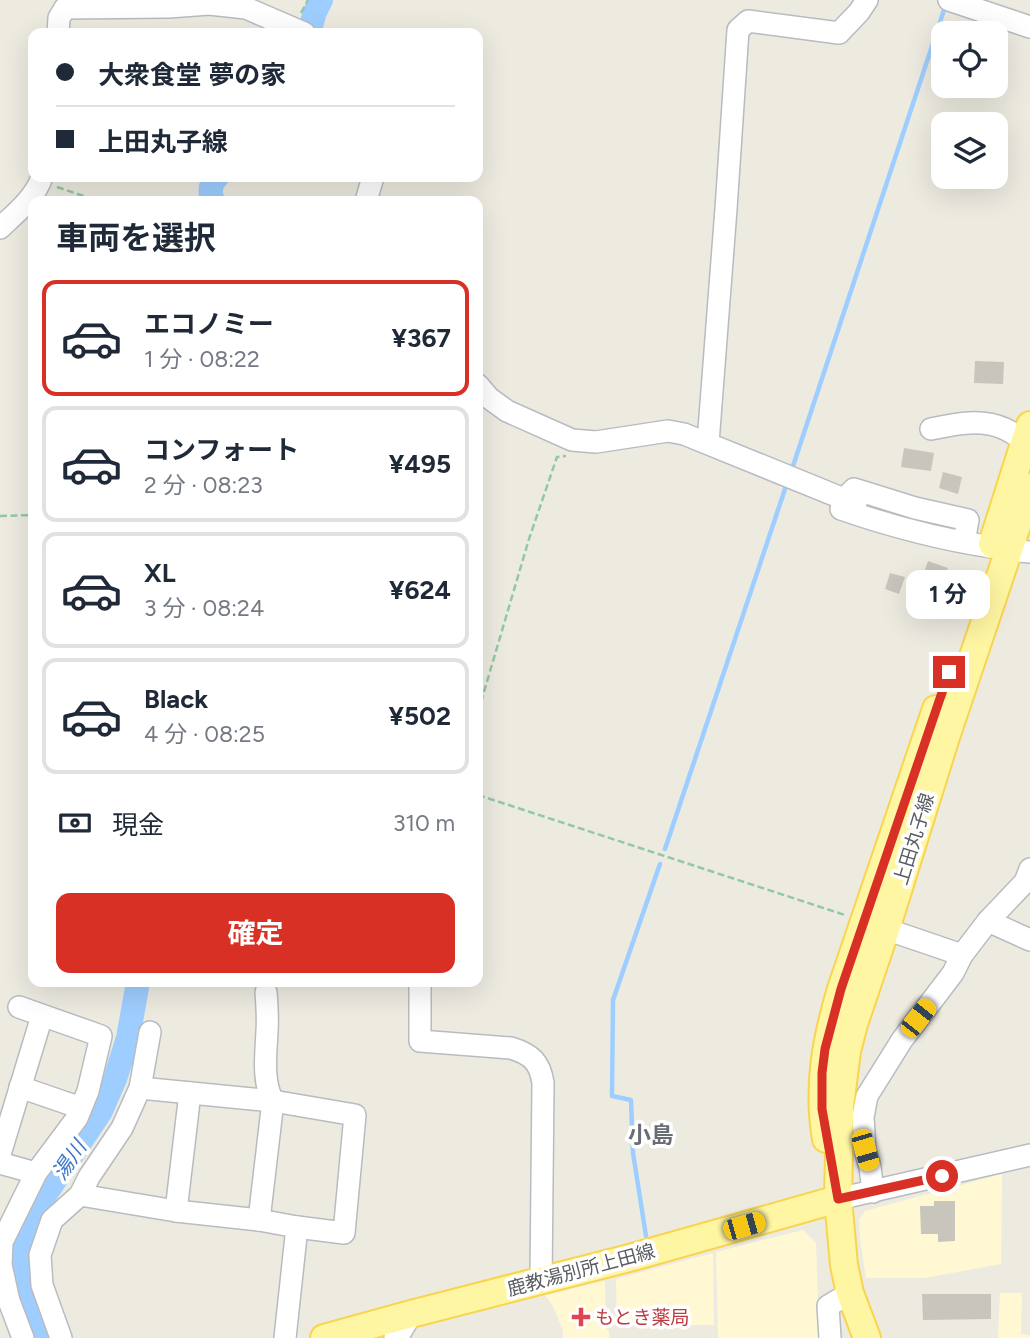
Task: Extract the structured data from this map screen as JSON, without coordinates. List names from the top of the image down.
{
  "streets": {
    "main road": ["上田丸子線", "鹿教湯別所上田線"]
  },
  "crossings": [
    ["上田丸子線", "鹿教湯別所上田線"]
  ],
  "districts": ["小島"],
  "water": ["湯川"],
  "places": {
    "health": ["もとき薬局"]
  },
  "page": {
    "banner": ["大衆食堂 夢の家", "上田丸子線"],
    "heading": "車両を選択",
    "list": [
      {
        "name": "エコノミー",
        "note": "1 分 · 08:22",
        "value": "¥367"
      },
      {
        "name": "コンフォート",
        "note": "2 分 · 08:23",
        "value": "¥495"
      },
      {
        "name": "XL",
        "note": "3 分 · 08:24",
        "value": "¥624"
      },
      {
        "name": "Black",
        "note": "4 分 · 08:25",
        "value": "¥502"
      }
    ],
    "bubble": "1 分",
    "pay": ["現金", "310 m"],
    "buttons": "確定"
  }
}
